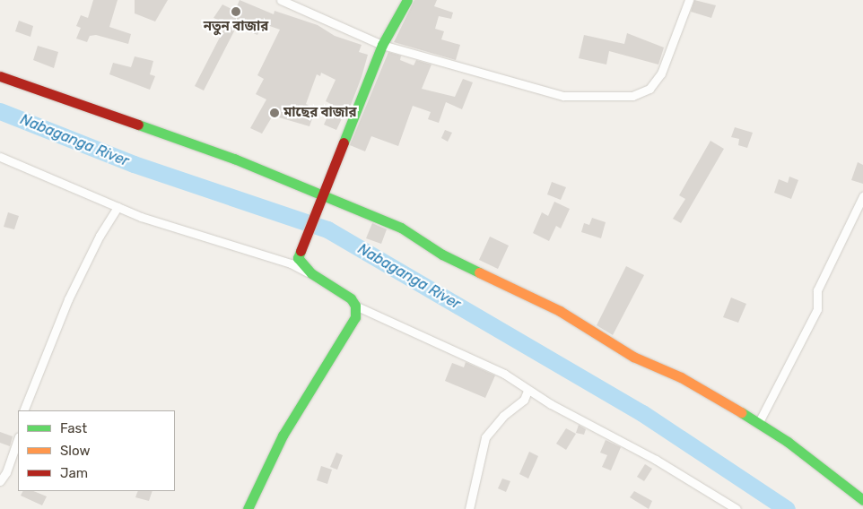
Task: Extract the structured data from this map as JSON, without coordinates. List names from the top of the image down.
{
  "water": ["Nabaganga River"],
  "places": ["নতুন বাজার", "মাছের বাজার"],
  "legend": ["Fast", "Slow", "Jam"]
}
